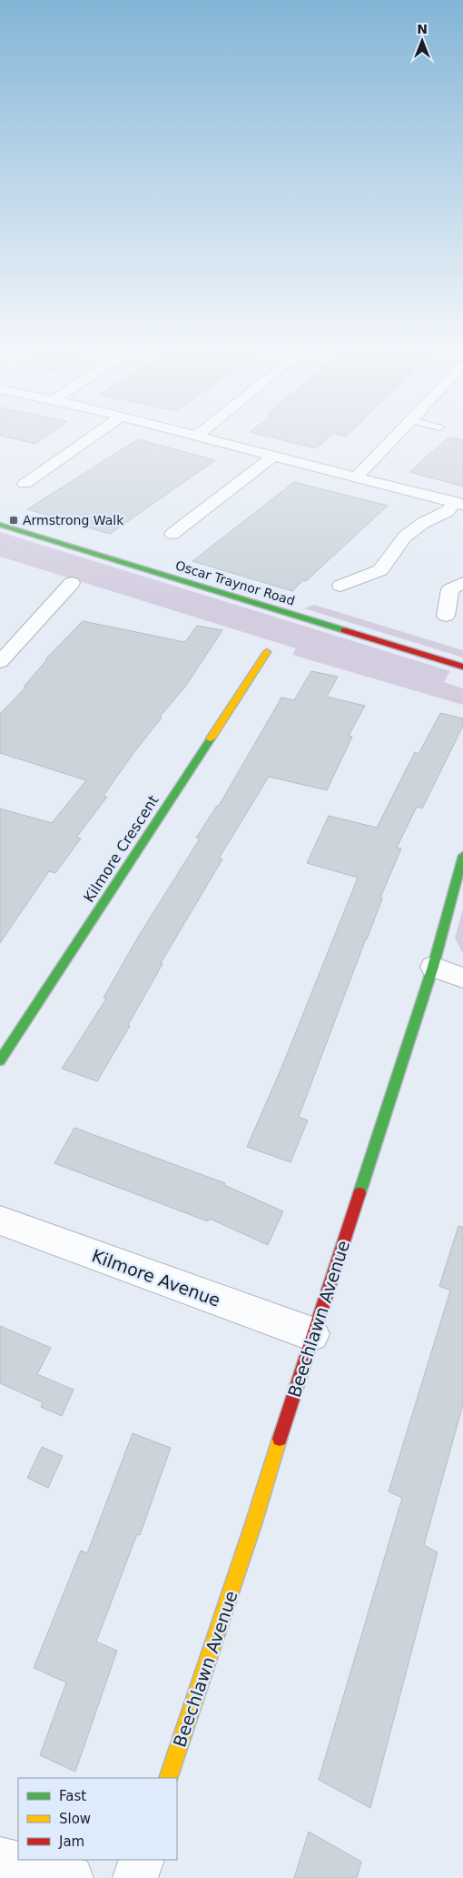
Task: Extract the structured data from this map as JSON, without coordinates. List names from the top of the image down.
{
  "streets": {
    "street": [
      "Oscar Traynor Road",
      "Kilmore Crescent",
      "Kilmore Avenue",
      "Beechlawn Avenue"
    ]
  },
  "crossings": [
    ["Kilmore Avenue", "Beechlawn Avenue"]
  ],
  "places": {
    "transit": ["Armstrong Walk"]
  },
  "legend": ["Fast", "Slow", "Jam"],
  "north": "top"
}
